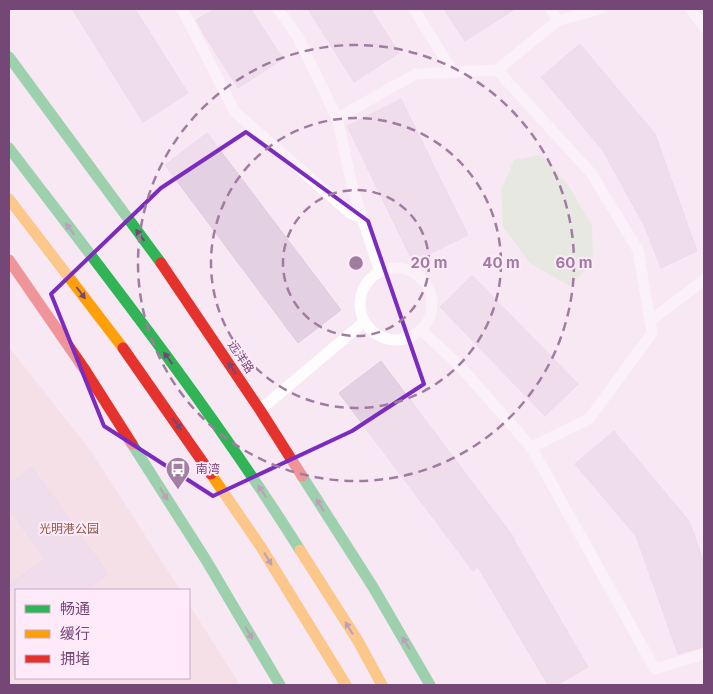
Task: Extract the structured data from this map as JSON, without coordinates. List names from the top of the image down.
{
  "streets": {
    "main road": ["远洋路"]
  },
  "parks": ["光明港公园"],
  "places": {
    "bus stop": ["南湾"]
  },
  "legend": ["畅通", "缓行", "拥堵"],
  "rings": ["20 m", "40 m", "60 m"]
}
